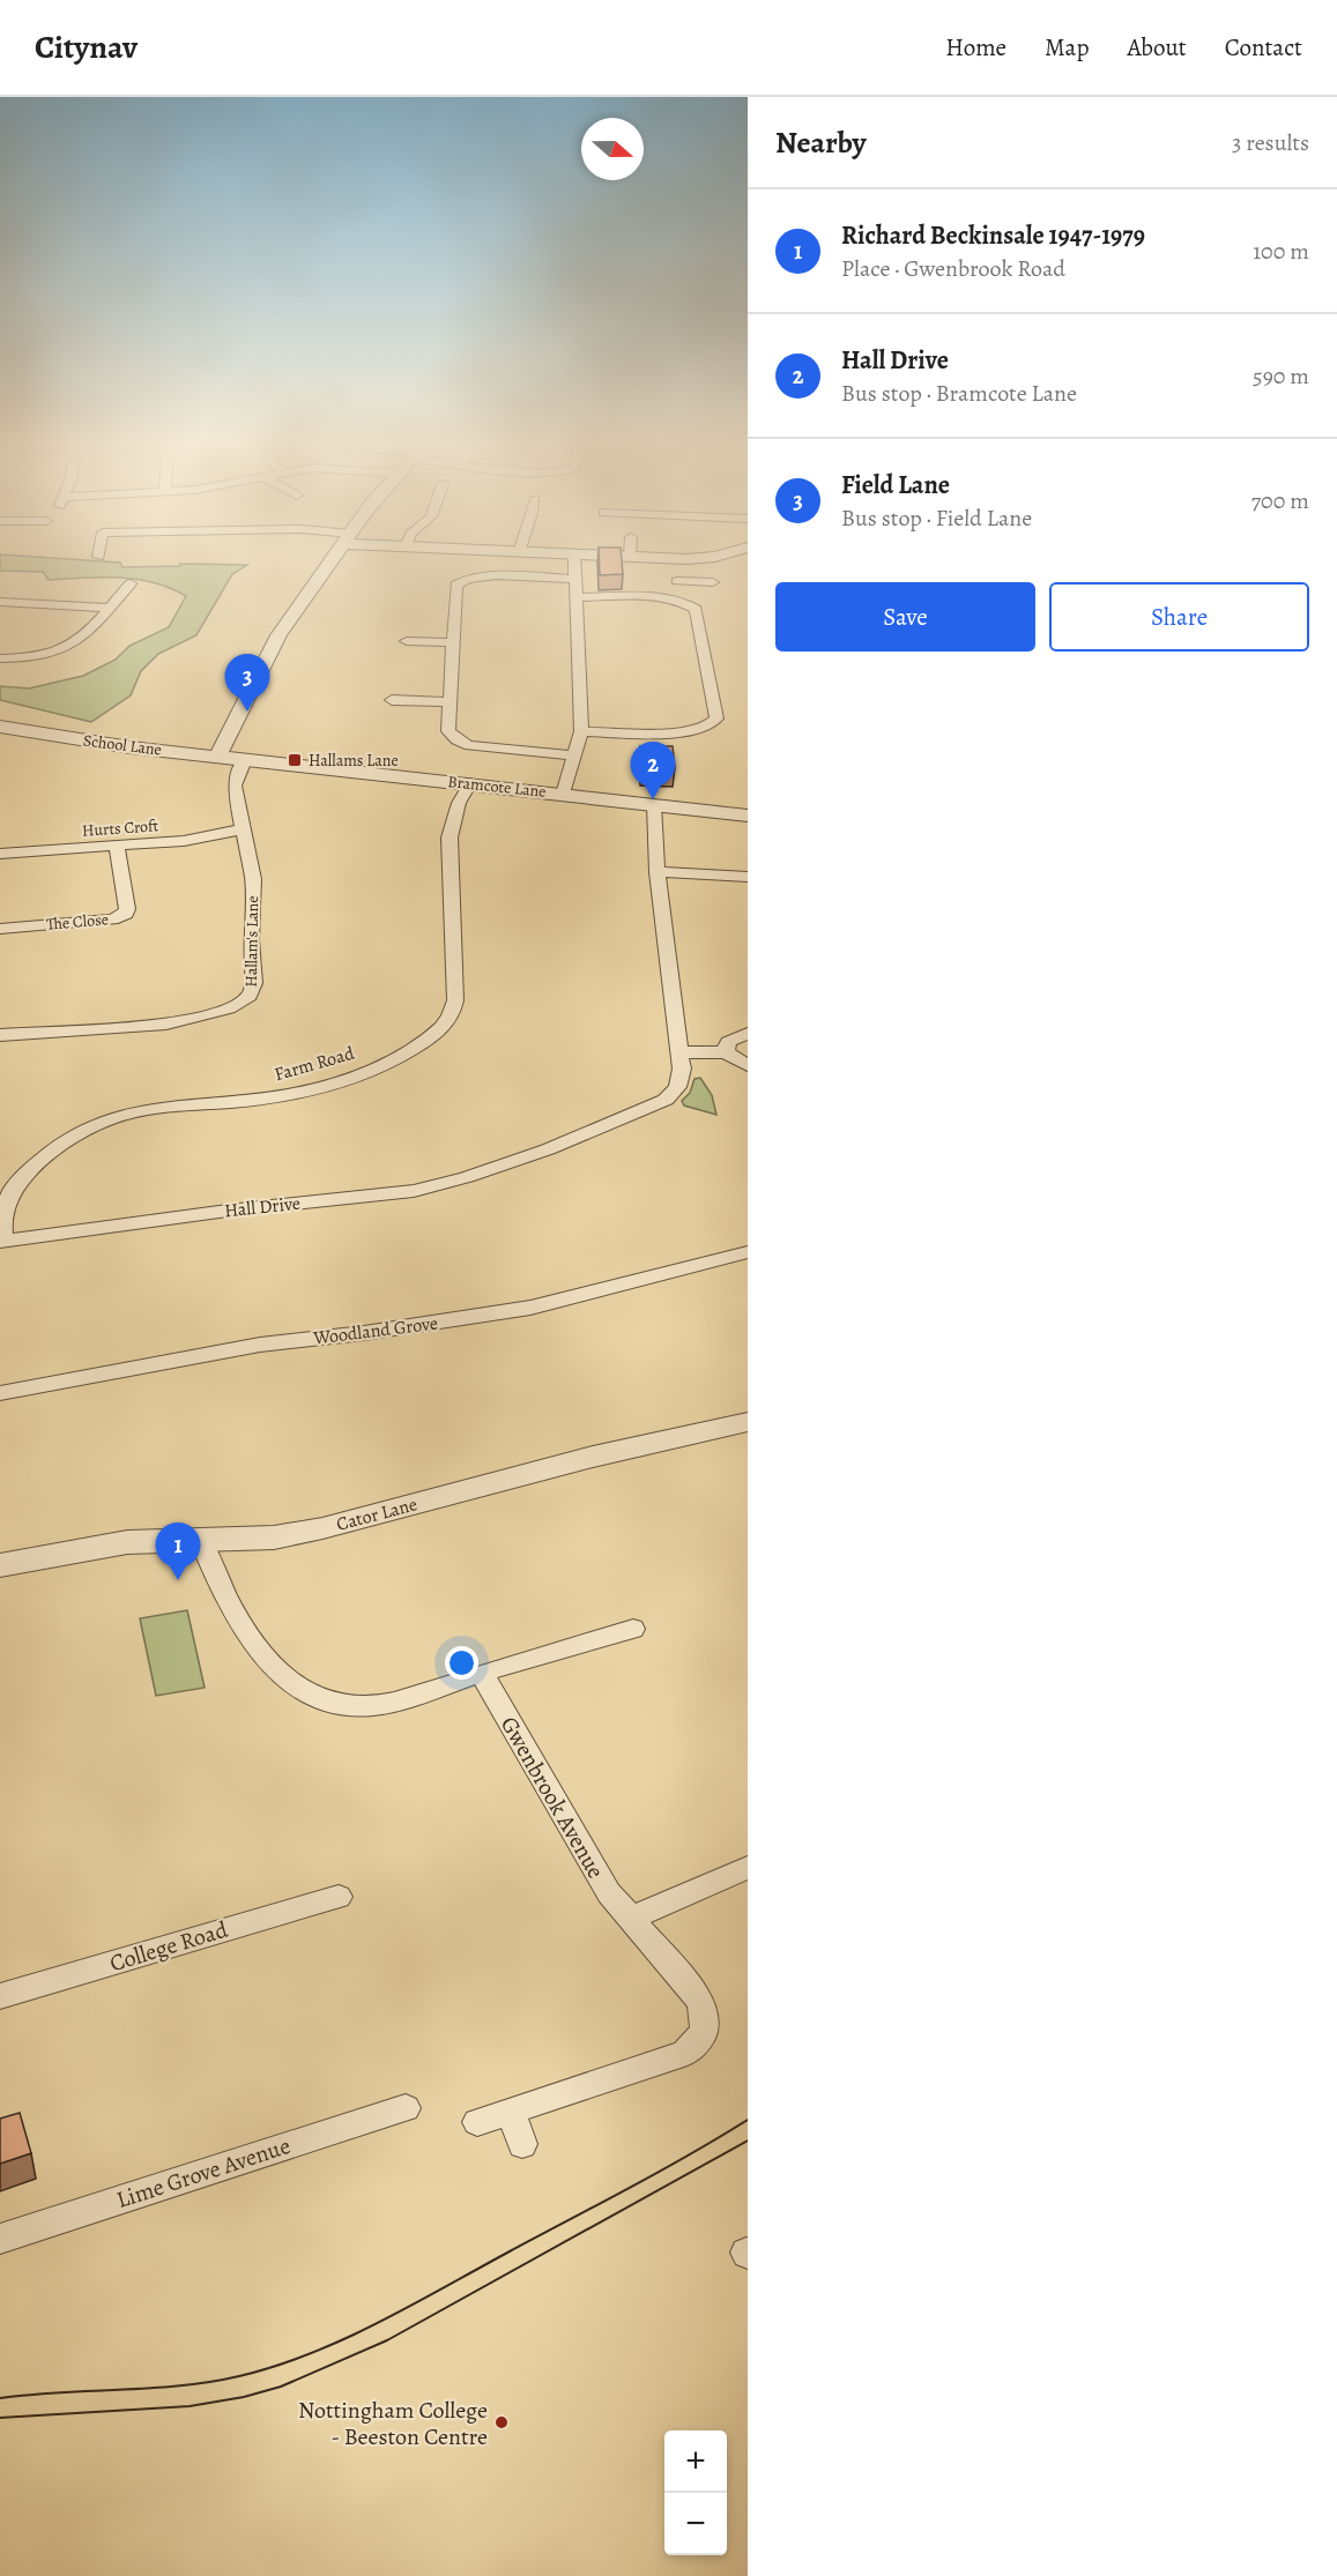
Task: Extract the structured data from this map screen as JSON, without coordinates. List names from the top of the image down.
{
  "streets": {
    "street": [
      "School Lane",
      "Bramcote Lane",
      "Hurts Croft",
      "The Close",
      "Hallam's Lane",
      "Farm Road",
      "Hall Drive",
      "Woodland Grove",
      "Cator Lane",
      "Gwenbrook Avenue",
      "College Road",
      "Lime Grove Avenue"
    ]
  },
  "crossings": [
    ["School Lane", "Bramcote Lane"],
    ["School Lane", "Hallam's Lane"],
    ["Bramcote Lane", "Hallam's Lane"],
    ["Bramcote Lane", "Farm Road"],
    ["Bramcote Lane", "Hall Drive"],
    ["Hurts Croft", "The Close"],
    ["Hurts Croft", "Hallam's Lane"],
    ["Farm Road", "Hall Drive"]
  ],
  "places": {
    "transit": ["Hallams Lane"],
    "other": ["Nottingham College - Beeston Centre"]
  },
  "north": "right",
  "page": {
    "header": "Citynav",
    "nav": [
      "Home",
      "Map",
      "About",
      "Contact"
    ],
    "heading": ["Nearby", "3 results"],
    "list": [
      {
        "mark": "1",
        "name": "Richard Beckinsale 1947-1979",
        "note": "Place · Gwenbrook Road",
        "value": "100 m"
      },
      {
        "mark": "2",
        "name": "Hall Drive",
        "note": "Bus stop · Bramcote Lane",
        "value": "590 m"
      },
      {
        "mark": "3",
        "name": "Field Lane",
        "note": "Bus stop · Field Lane",
        "value": "700 m"
      }
    ],
    "buttons": ["Save", "Share"],
    "pins": ["3", "2", "1"],
    "map_buttons": ["+", "−"]
  }
}
